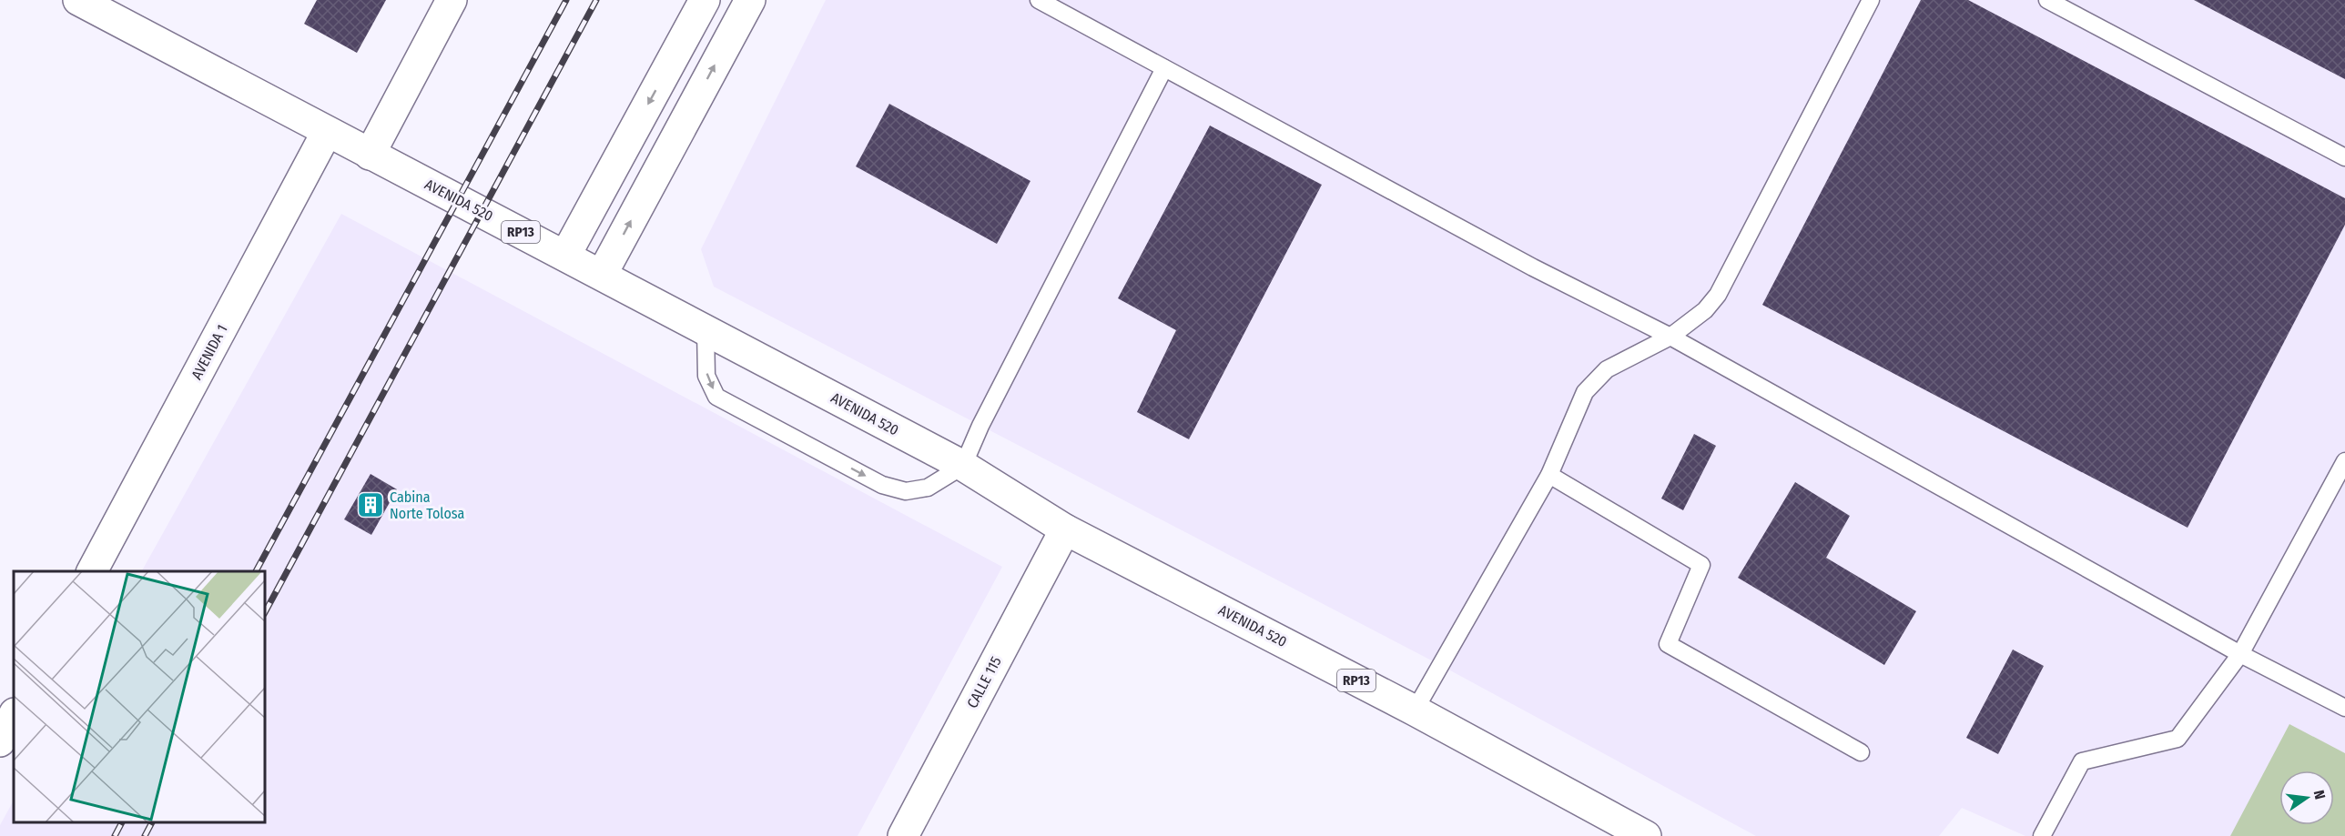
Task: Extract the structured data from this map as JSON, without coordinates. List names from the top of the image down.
{
  "streets": {
    "main road": [
      "AVENIDA 520",
      "RP13",
      "AVENIDA 1",
      "CALLE 115"
    ]
  },
  "crossings": [
    ["AVENIDA 520", "AVENIDA 1"],
    ["AVENIDA 520", "CALLE 115"]
  ],
  "places": {
    "building": ["Cabina Norte Tolosa"]
  },
  "north": "right"
}
